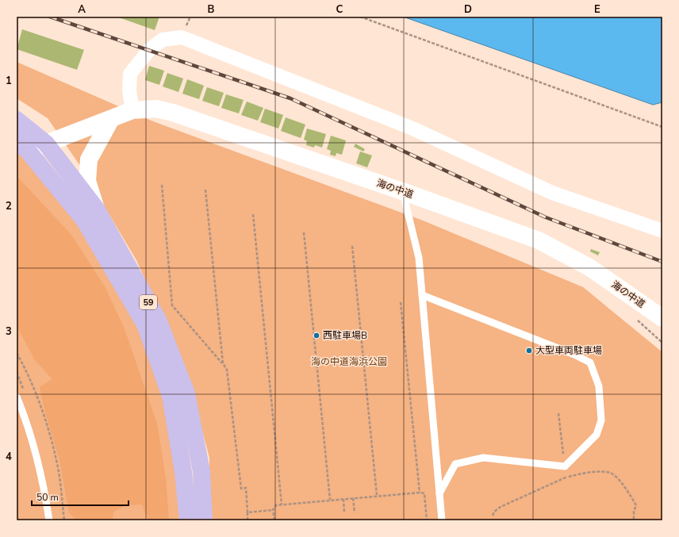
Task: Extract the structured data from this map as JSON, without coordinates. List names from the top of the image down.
{
  "streets": {
    "main road": ["59"],
    "street": ["海の中道"]
  },
  "crossings": [
    ["海の中道", "59"]
  ],
  "parks": ["海の中道海浜公園"],
  "places": ["西駐車場B", "大型車両駐車場"],
  "scale_bar": "50 m",
  "grid": {
    "columns": [
      "A",
      "B",
      "C",
      "D",
      "E"
    ],
    "rows": [
      "1",
      "2",
      "3",
      "4"
    ]
  }
}
